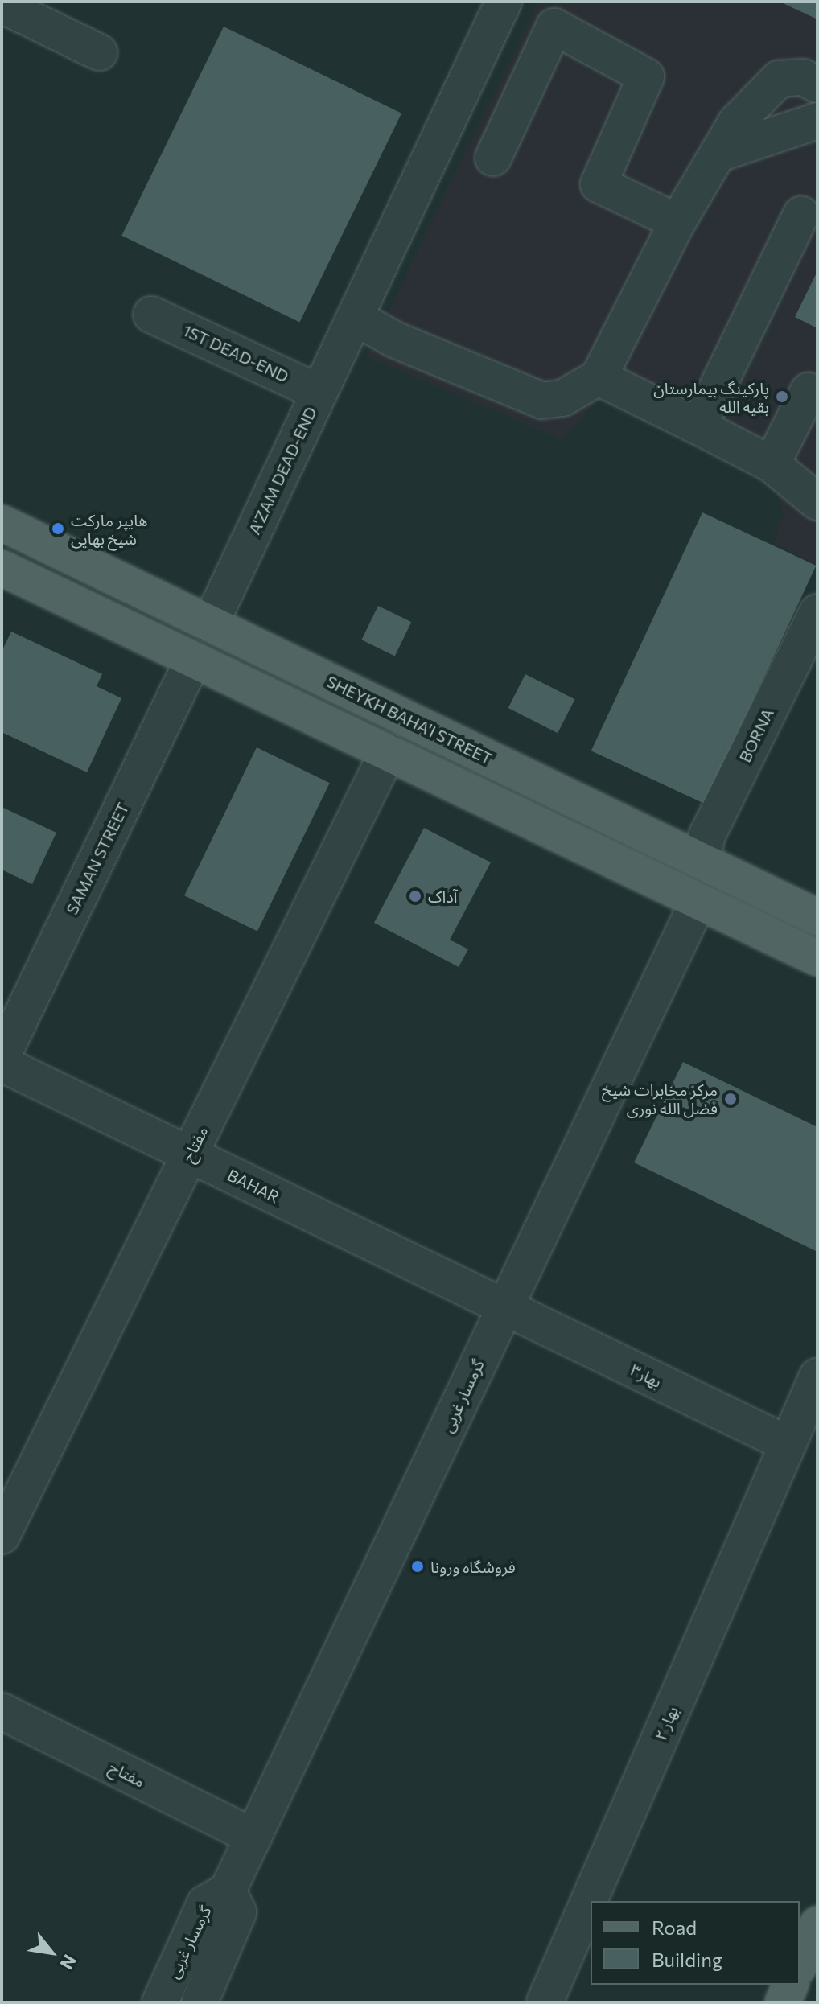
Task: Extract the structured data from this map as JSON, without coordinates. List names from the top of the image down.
{
  "streets": {
    "main road": ["SHEYKH BAHA'I STREET"],
    "street": [
      "1ST DEAD-END",
      "A'ZAM DEAD-END",
      "BORNA",
      "SAMAN STREET",
      "مفتاح",
      "BAHAR",
      "بهار۳",
      "گرمسار غربی",
      "بهار ۲"
    ]
  },
  "crossings": [
    ["1ST DEAD-END", "A'ZAM DEAD-END"],
    ["A'ZAM DEAD-END", "SHEYKH BAHA'I STREET"],
    ["SHEYKH BAHA'I STREET", "BORNA"],
    ["مفتاح", "BAHAR"],
    ["مفتاح", "گرمسار غربی"],
    ["BAHAR", "بهار۳"],
    ["BAHAR", "گرمسار غربی"],
    ["بهار۳", "گرمسار غربی"],
    ["بهار۳", "بهار ۲"]
  ],
  "places": [
    "پارکینگ بیمارستان بقیه الله",
    "هایپر مارکت شیخ بهایی",
    "آداک",
    "مرکز مخابرات شیخ فضل الله نوری",
    "فروشگاه ورونا"
  ],
  "legend": ["Road", "Building"],
  "north": "bottom right"
}
